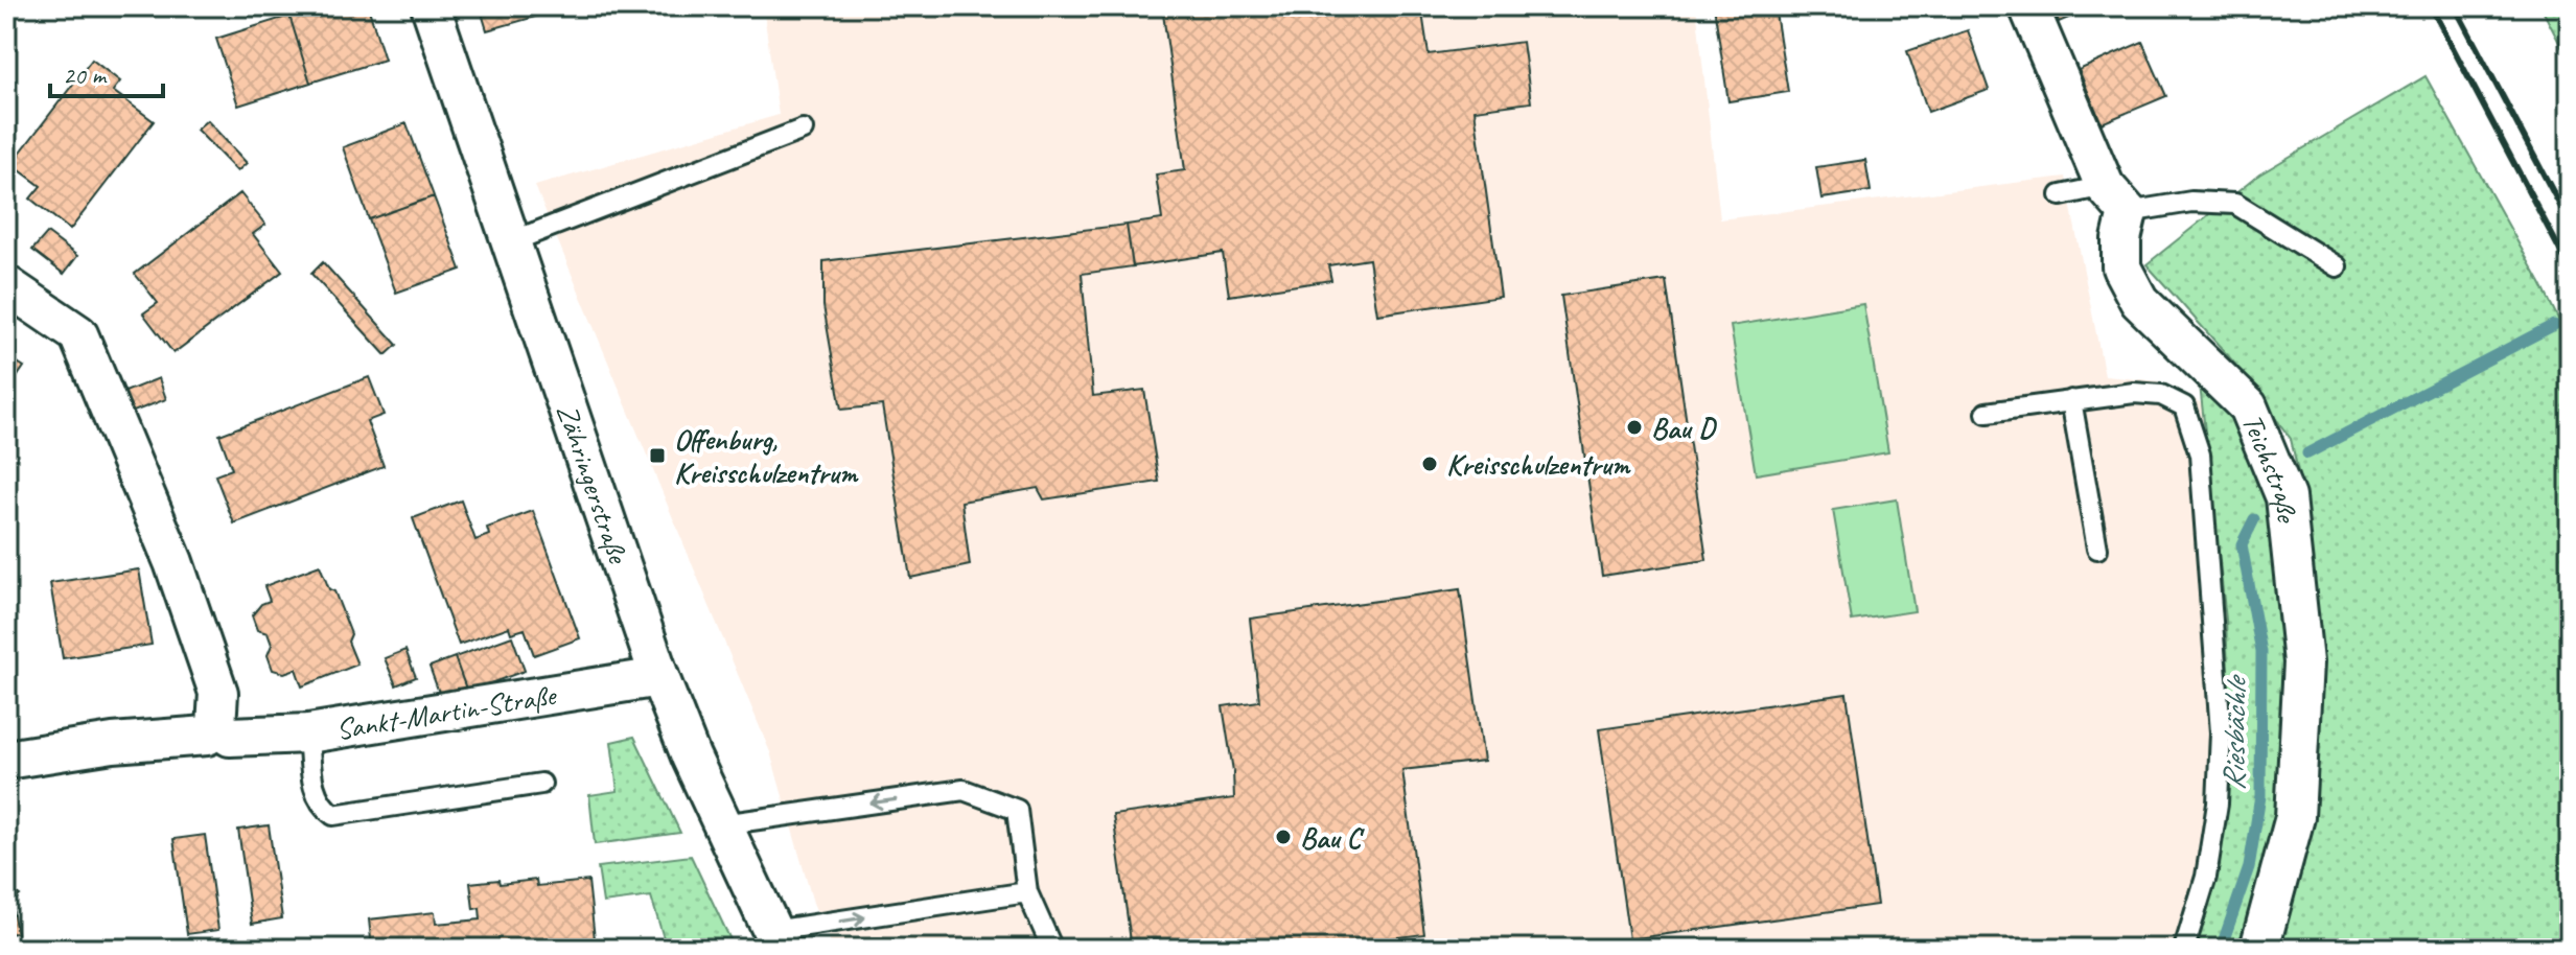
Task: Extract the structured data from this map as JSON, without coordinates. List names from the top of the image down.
{
  "streets": {
    "street": ["Teichstraße", "Zähringerstraße", "Sankt-Martin-Straße"]
  },
  "crossings": [
    ["Zähringerstraße", "Sankt-Martin-Straße"]
  ],
  "water": ["Riesbächle"],
  "places": {
    "other": ["Bau D", "Kreisschulzentrum", "Bau C"],
    "transit": ["Offenburg, Kreisschulzentrum"]
  },
  "scale_bar": "20 m"
}
